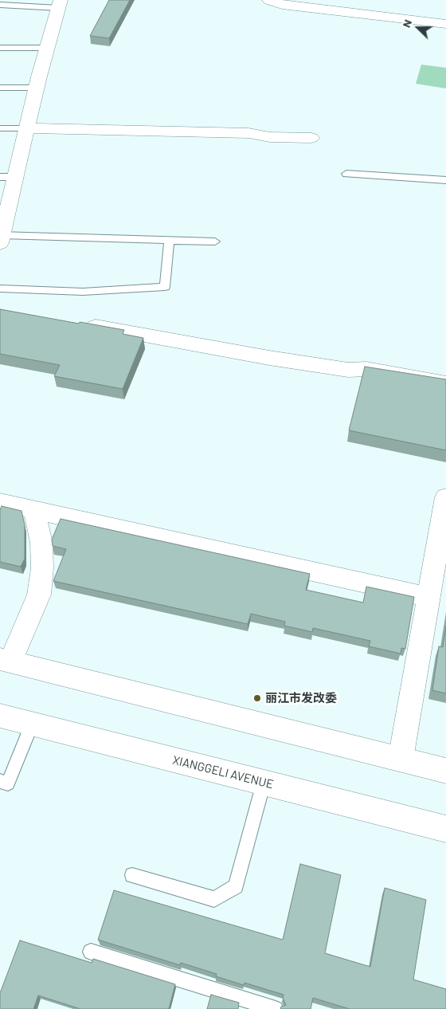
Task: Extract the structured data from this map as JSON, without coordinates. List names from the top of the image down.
{
  "streets": {
    "street": ["XIANGGELI AVENUE"]
  },
  "places": ["丽江市发改委"],
  "north": "left"
}
